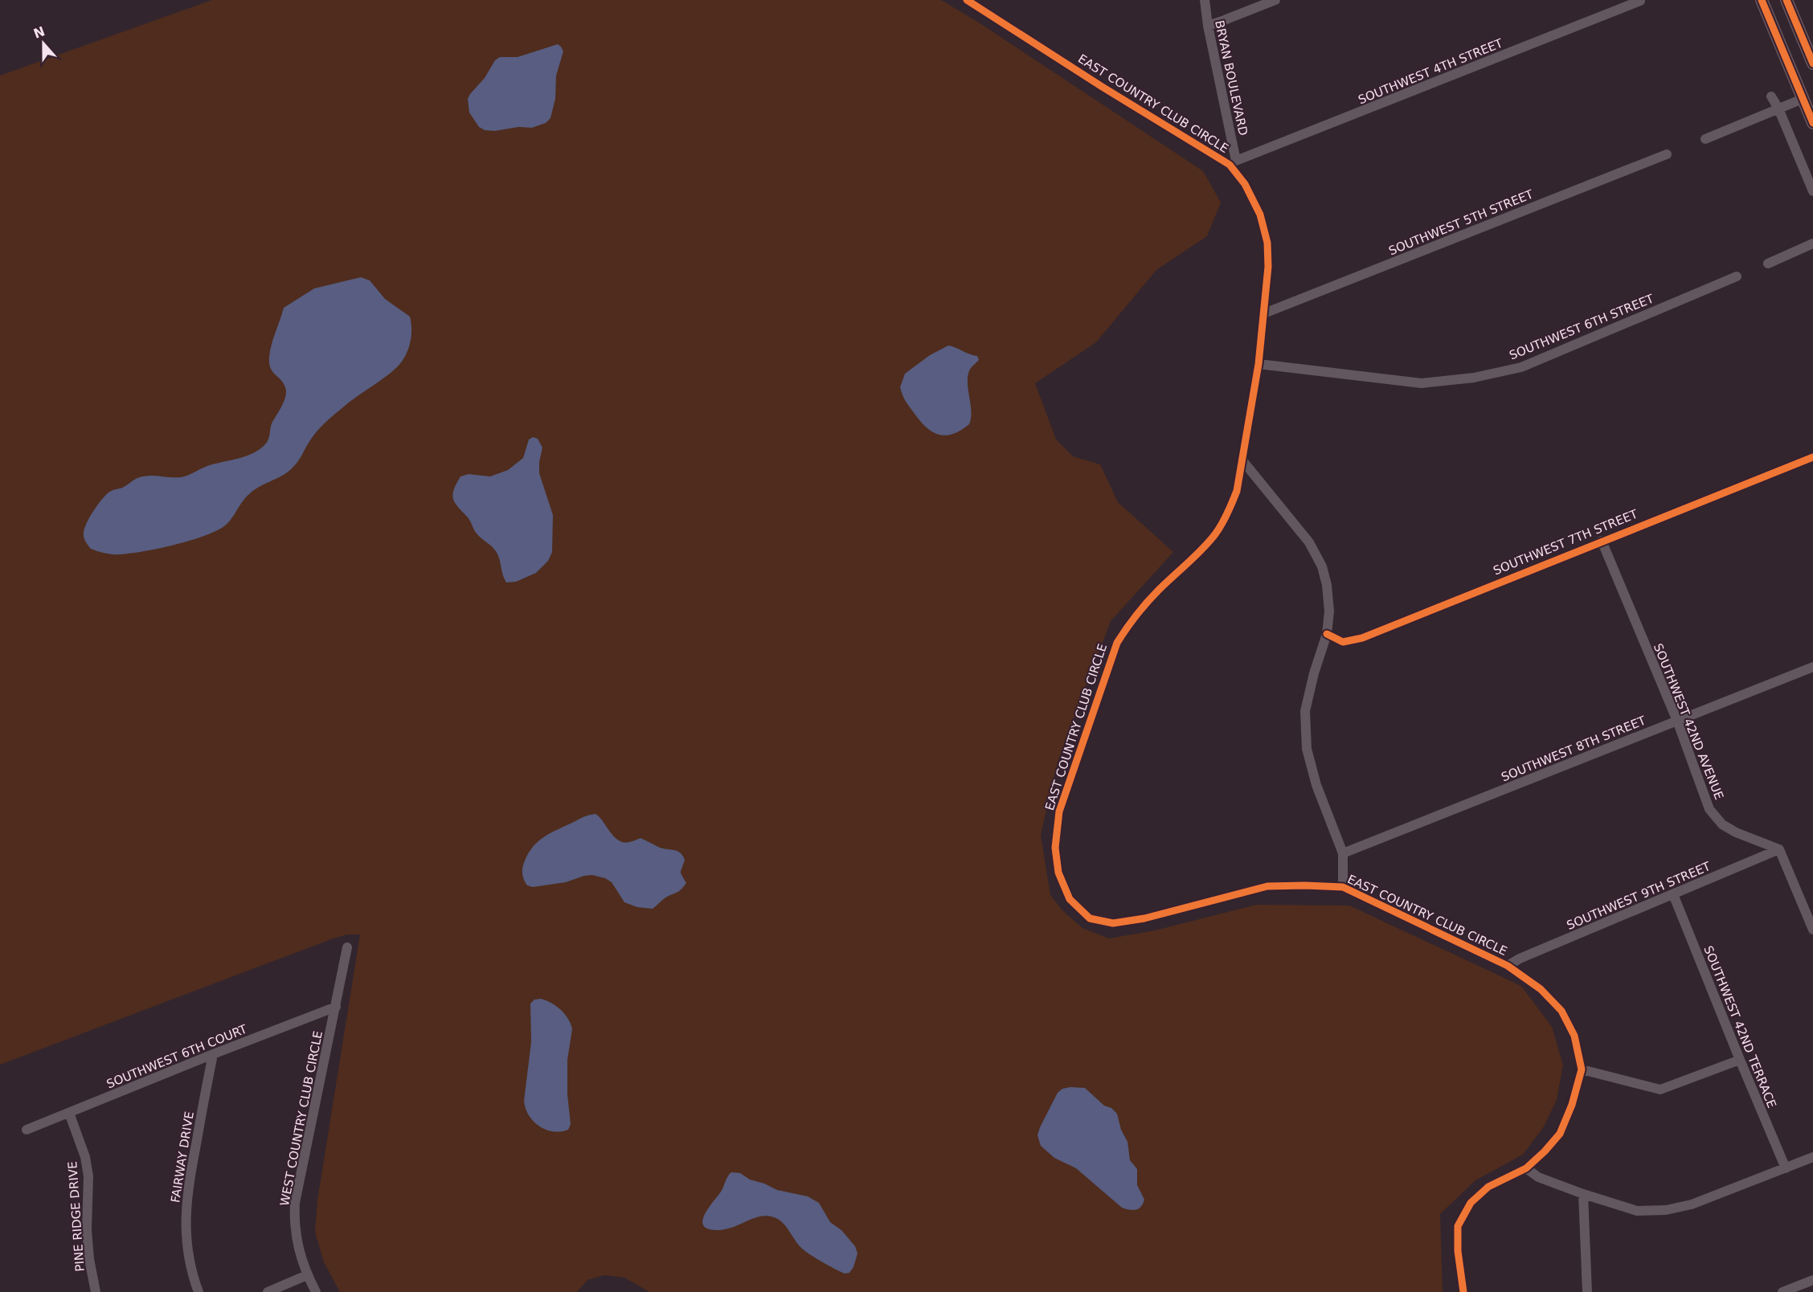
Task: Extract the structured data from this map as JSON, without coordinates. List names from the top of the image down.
{
  "streets": {
    "street": [
      "SOUTHWEST 4TH STREET",
      "BRYAN BOULEVARD",
      "EAST COUNTRY CLUB CIRCLE",
      "SOUTHWEST 5TH STREET",
      "SOUTHWEST 6TH STREET",
      "SOUTHWEST 7TH STREET",
      "SOUTHWEST 42ND AVENUE",
      "SOUTHWEST 8TH STREET",
      "SOUTHWEST 9TH STREET",
      "SOUTHWEST 42ND TERRACE",
      "SOUTHWEST 6TH COURT",
      "WEST COUNTRY CLUB CIRCLE",
      "FAIRWAY DRIVE",
      "PINE RIDGE DRIVE"
    ]
  },
  "crossings": [
    ["SOUTHWEST 4TH STREET", "BRYAN BOULEVARD"],
    ["SOUTHWEST 4TH STREET", "EAST COUNTRY CLUB CIRCLE"],
    ["BRYAN BOULEVARD", "EAST COUNTRY CLUB CIRCLE"],
    ["EAST COUNTRY CLUB CIRCLE", "SOUTHWEST 5TH STREET"],
    ["EAST COUNTRY CLUB CIRCLE", "SOUTHWEST 6TH STREET"],
    ["EAST COUNTRY CLUB CIRCLE", "SOUTHWEST 9TH STREET"],
    ["SOUTHWEST 7TH STREET", "SOUTHWEST 42ND AVENUE"],
    ["SOUTHWEST 42ND AVENUE", "SOUTHWEST 8TH STREET"],
    ["SOUTHWEST 42ND AVENUE", "SOUTHWEST 9TH STREET"],
    ["SOUTHWEST 9TH STREET", "SOUTHWEST 42ND TERRACE"],
    ["SOUTHWEST 6TH COURT", "WEST COUNTRY CLUB CIRCLE"],
    ["SOUTHWEST 6TH COURT", "FAIRWAY DRIVE"],
    ["SOUTHWEST 6TH COURT", "PINE RIDGE DRIVE"]
  ],
  "north": "top"
}
